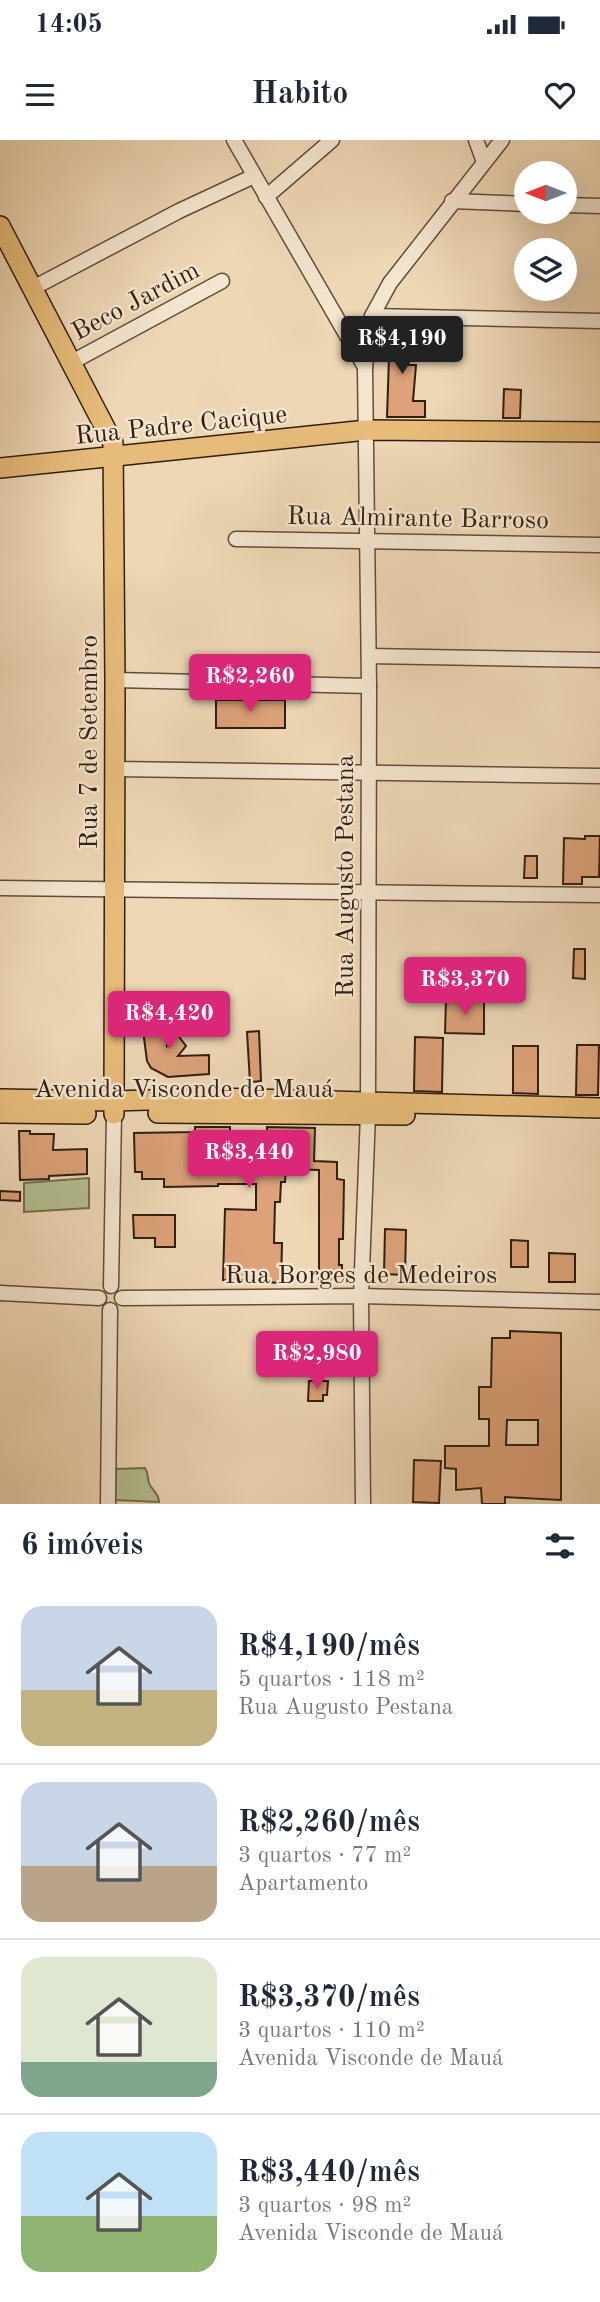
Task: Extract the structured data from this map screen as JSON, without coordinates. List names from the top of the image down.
{
  "streets": {
    "main road": ["Rua Padre Cacique", "Rua 7 de Setembro", "Avenida Visconde de Mauá"],
    "street": [
      "Beco Jardim",
      "Rua Almirante Barroso",
      "Rua Augusto Pestana",
      "Rua Borges de Medeiros"
    ]
  },
  "crossings": [
    ["Beco Jardim", "Rua 7 de Setembro"],
    ["Rua Padre Cacique", "Rua 7 de Setembro"],
    ["Rua Padre Cacique", "Rua Augusto Pestana"],
    ["Rua Almirante Barroso", "Rua Augusto Pestana"],
    ["Rua 7 de Setembro", "Avenida Visconde de Mauá"],
    ["Rua 7 de Setembro", "Rua Borges de Medeiros"],
    ["Rua Augusto Pestana", "Avenida Visconde de Mauá"],
    ["Rua Augusto Pestana", "Rua Borges de Medeiros"]
  ],
  "north": "left",
  "page": {
    "status": "14:05",
    "header": "Habito",
    "price": [
      "R$4,190",
      "R$2,260",
      "R$3,370",
      "R$4,420",
      "R$3,440",
      "R$2,980"
    ],
    "heading": "6 imóveis",
    "list": [
      {
        "name": "R$4,190/mês",
        "note": "5 quartos · 118 m² · Rua Augusto Pestana"
      },
      {
        "name": "R$2,260/mês",
        "note": "3 quartos · 77 m² · Apartamento"
      },
      {
        "name": "R$3,370/mês",
        "note": "3 quartos · 110 m² · Avenida Visconde de Mauá"
      },
      {
        "name": "R$3,440/mês",
        "note": "3 quartos · 98 m² · Avenida Visconde de Mauá"
      }
    ]
  }
}
